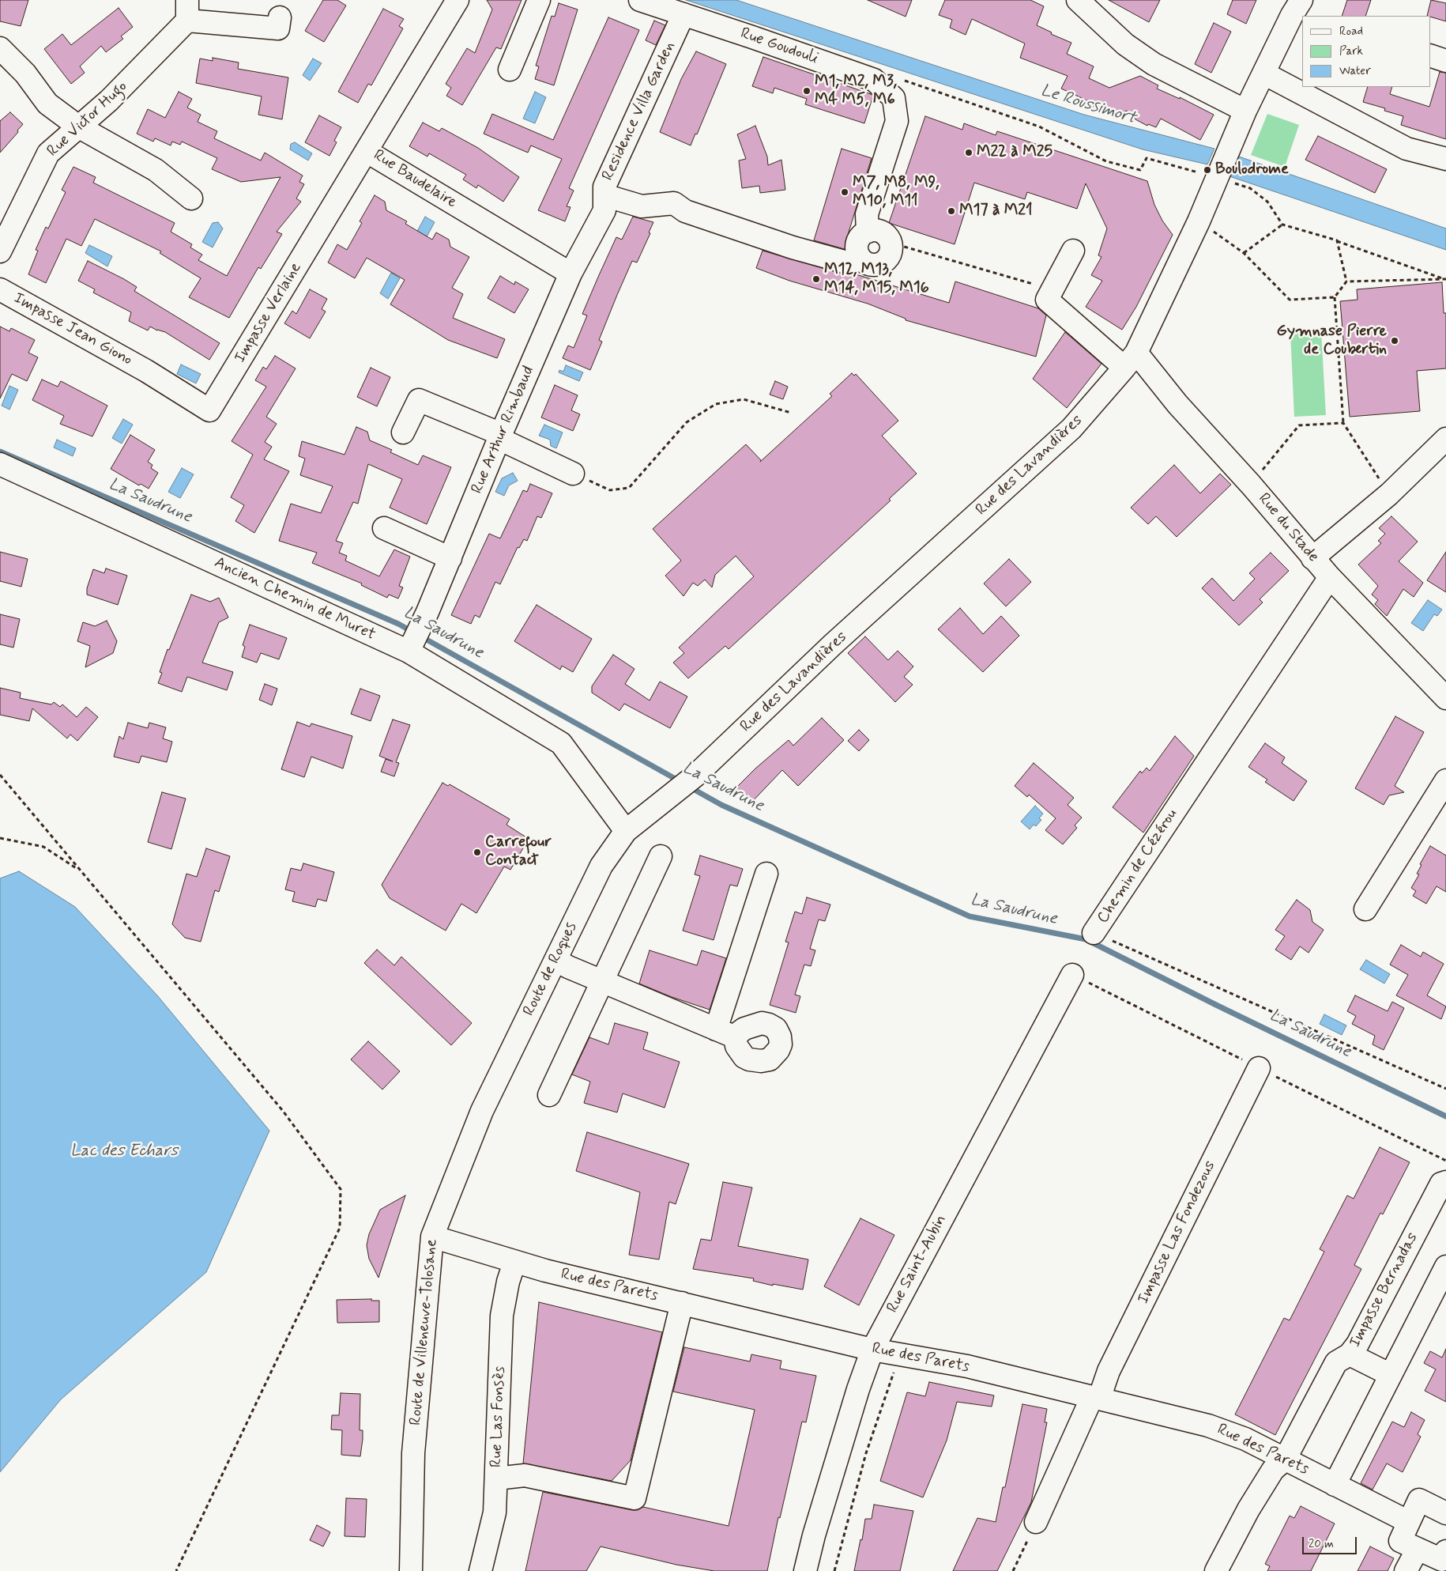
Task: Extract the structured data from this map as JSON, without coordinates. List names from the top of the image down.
{
  "streets": {
    "street": [
      "Rue Goudouli",
      "Residence Villa Garden",
      "Rue Victor Hugo",
      "Rue Baudelaire",
      "Impasse Verlaine",
      "Impasse Jean Giono",
      "Rue Arthur Rimbaud",
      "Rue des Lavandières",
      "Rue du Stade",
      "Ancien Chemin de Muret",
      "Chemin de Cézérou",
      "Route de Roques",
      "Impasse Las Fondezous",
      "Rue Saint-Aubin",
      "Rue des Parets",
      "Impasse Bernadas",
      "Route de Villeneuve-Tolosane",
      "Rue Las Fonsès"
    ]
  },
  "crossings": [
    ["Rue Goudouli", "Residence Villa Garden"],
    ["Residence Villa Garden", "Rue Arthur Rimbaud"],
    ["Rue Baudelaire", "Impasse Verlaine"],
    ["Rue Baudelaire", "Rue Arthur Rimbaud"],
    ["Impasse Verlaine", "Impasse Jean Giono"],
    ["Rue Arthur Rimbaud", "Ancien Chemin de Muret"],
    ["Rue des Lavandières", "Rue du Stade"],
    ["Rue des Lavandières", "Ancien Chemin de Muret"],
    ["Rue des Lavandières", "Route de Roques"],
    ["Rue du Stade", "Chemin de Cézérou"],
    ["Ancien Chemin de Muret", "Route de Roques"],
    ["Route de Roques", "Route de Villeneuve-Tolosane"],
    ["Impasse Las Fondezous", "Rue des Parets"],
    ["Rue Saint-Aubin", "Rue des Parets"],
    ["Rue des Parets", "Impasse Bernadas"],
    ["Rue des Parets", "Route de Villeneuve-Tolosane"],
    ["Rue des Parets", "Rue Las Fonsès"]
  ],
  "water": ["Le Roussimort", "La Saudrune", "Lac des Echars"],
  "places": [
    "M1, M2, M3, M4 M5, M6",
    "M22 à M25",
    "Boulodrome",
    "M7, M8, M9, M10, M11",
    "M17 à M21",
    "M12, M13, M14, M15, M16",
    "Gymnase Pierre de Coubertin",
    "Carrefour Contact"
  ],
  "legend": ["Road", "Park", "Water"],
  "scale_bar": "20 m"
}
